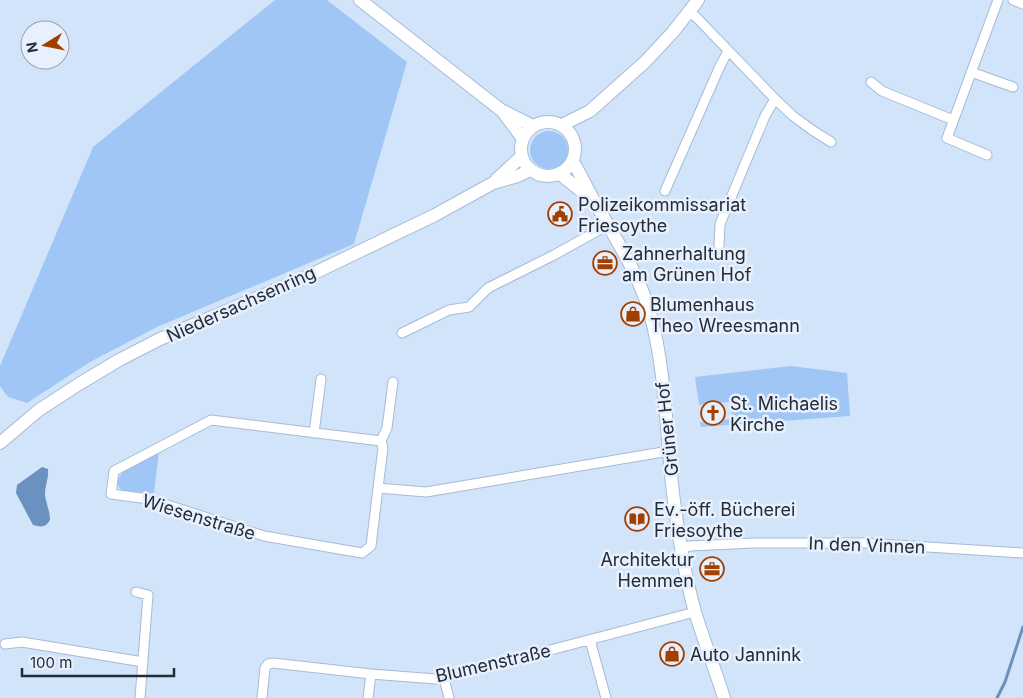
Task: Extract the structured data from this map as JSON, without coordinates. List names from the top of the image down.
{
  "streets": {
    "main road": ["Niedersachsenring", "Grüner Hof"],
    "street": ["Wiesenstraße", "In den Vinnen", "Blumenstraße"]
  },
  "crossings": [
    ["Niedersachsenring", "Grüner Hof"],
    ["Grüner Hof", "In den Vinnen"],
    ["Grüner Hof", "Blumenstraße"]
  ],
  "places": {
    "public building": ["Polizeikommissariat Friesoythe"],
    "office": ["Zahnerhaltung am Grünen Hof", "Architektur Hemmen"],
    "shop": ["Blumenhaus Theo Wreesmann", "Auto Jannink"],
    "church": ["St. Michaelis Kirche"],
    "library": ["Ev.-öff. Bücherei Friesoythe"]
  },
  "scale_bar": "100 m",
  "north": "left"
}
